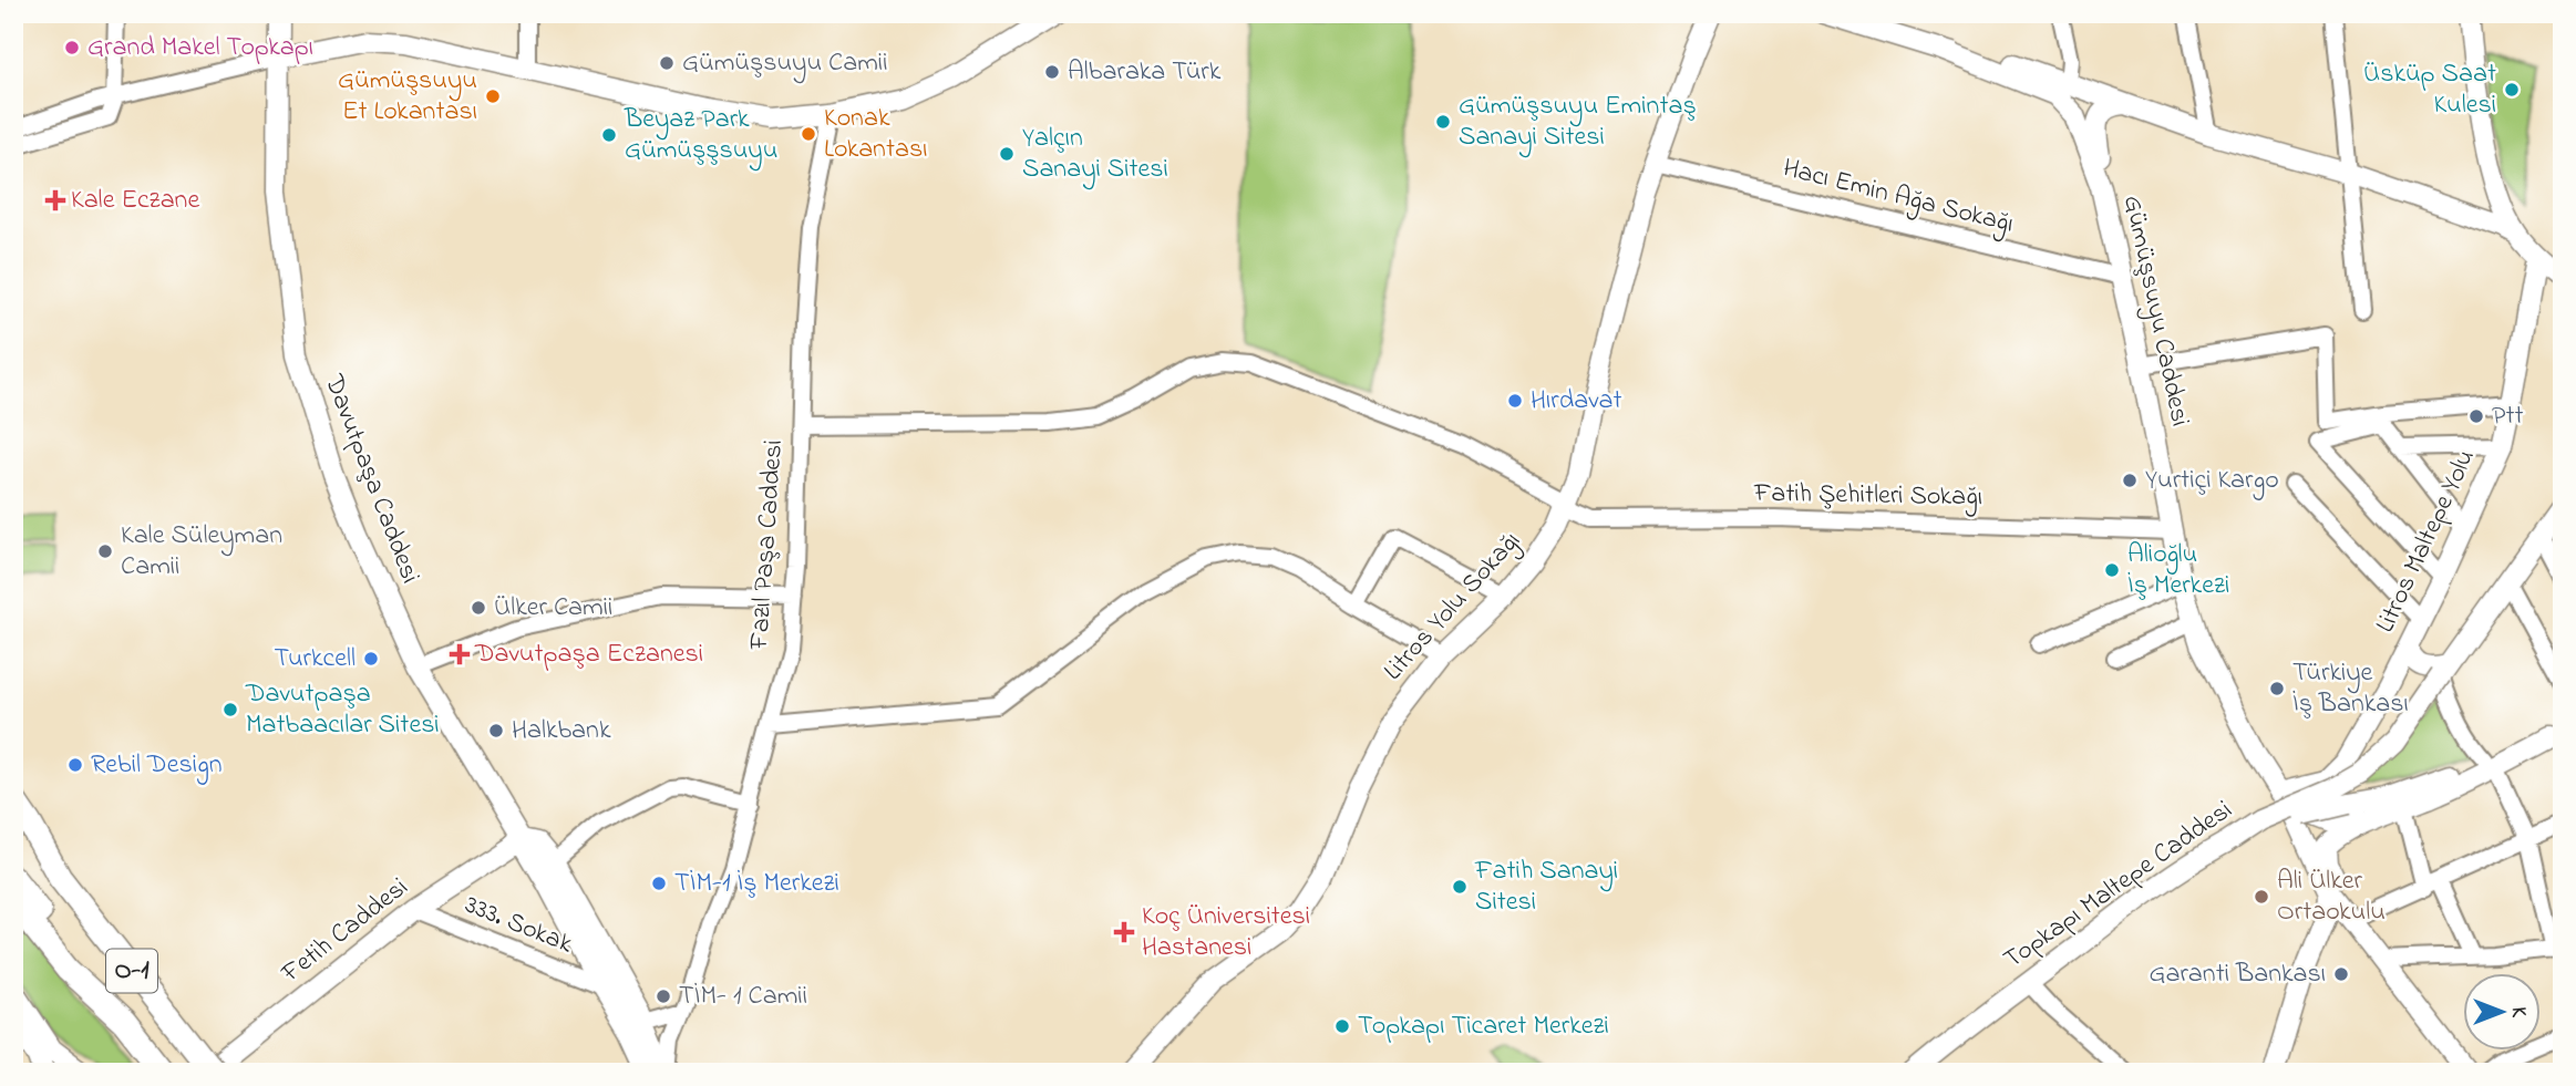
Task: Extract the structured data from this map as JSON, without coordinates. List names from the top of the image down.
{
  "streets": {
    "highway": ["O-1"],
    "main road": [
      "Gümüşsuyu Caddesi",
      "Davutpaşa Caddesi",
      "Litros Maltepe Yolu",
      "Litros Yolu Sokağı",
      "Topkapı Maltepe Caddesi",
      "Fetih Caddesi"
    ],
    "street": [
      "Hacı Emin Ağa Sokağı",
      "Fatih Şehitleri Sokağı",
      "Fazıl Paşa Caddesi",
      "333. Sokak"
    ]
  },
  "crossings": [
    ["Hacı Emin Ağa Sokağı", "Gümüşsuyu Caddesi"],
    ["Hacı Emin Ağa Sokağı", "Litros Yolu Sokağı"],
    ["Gümüşsuyu Caddesi", "Fatih Şehitleri Sokağı"],
    ["Gümüşsuyu Caddesi", "Litros Maltepe Yolu"],
    ["Davutpaşa Caddesi", "Fazıl Paşa Caddesi"],
    ["Davutpaşa Caddesi", "333. Sokak"],
    ["Davutpaşa Caddesi", "Fetih Caddesi"],
    ["Fatih Şehitleri Sokağı", "Litros Yolu Sokağı"],
    ["333. Sokak", "Fetih Caddesi"],
    ["Fetih Caddesi", "O-1"]
  ],
  "places": {
    "other": [
      "Grand Makel Topkapı",
      "Gümüşsuyu Camii",
      "Albaraka Türk",
      "Üsküp Saat Kulesi",
      "Gümüşsuyu Et Lokantası",
      "Gümüşsuyu Emintaş Sanayi Sitesi",
      "Konak Lokantası",
      "Beyaz Park Gümüşşsuyu",
      "Yalçın Sanayi Sitesi",
      "Hırdavat",
      "Ptt",
      "Yurtiçi Kargo",
      "Kale Süleyman Camii",
      "Alioğlu İş Merkezi",
      "Ülker Camii",
      "Turkcell",
      "Türkiye İş Bankası",
      "Davutpaşa Matbaacılar Sitesi",
      "Halkbank",
      "Rebil Design",
      "TİM-1 İş Merkezi",
      "Fatih Sanayi Sitesi",
      "Ali Ülker Ortaokulu",
      "Garanti Bankası",
      "TİM- 1 Camii",
      "Topkapı Ticaret Merkezi"
    ],
    "health": ["Kale Eczane", "Davutpaşa Eczanesi", "Koç Üniversitesi Hastanesi"]
  },
  "north": "right"
}
